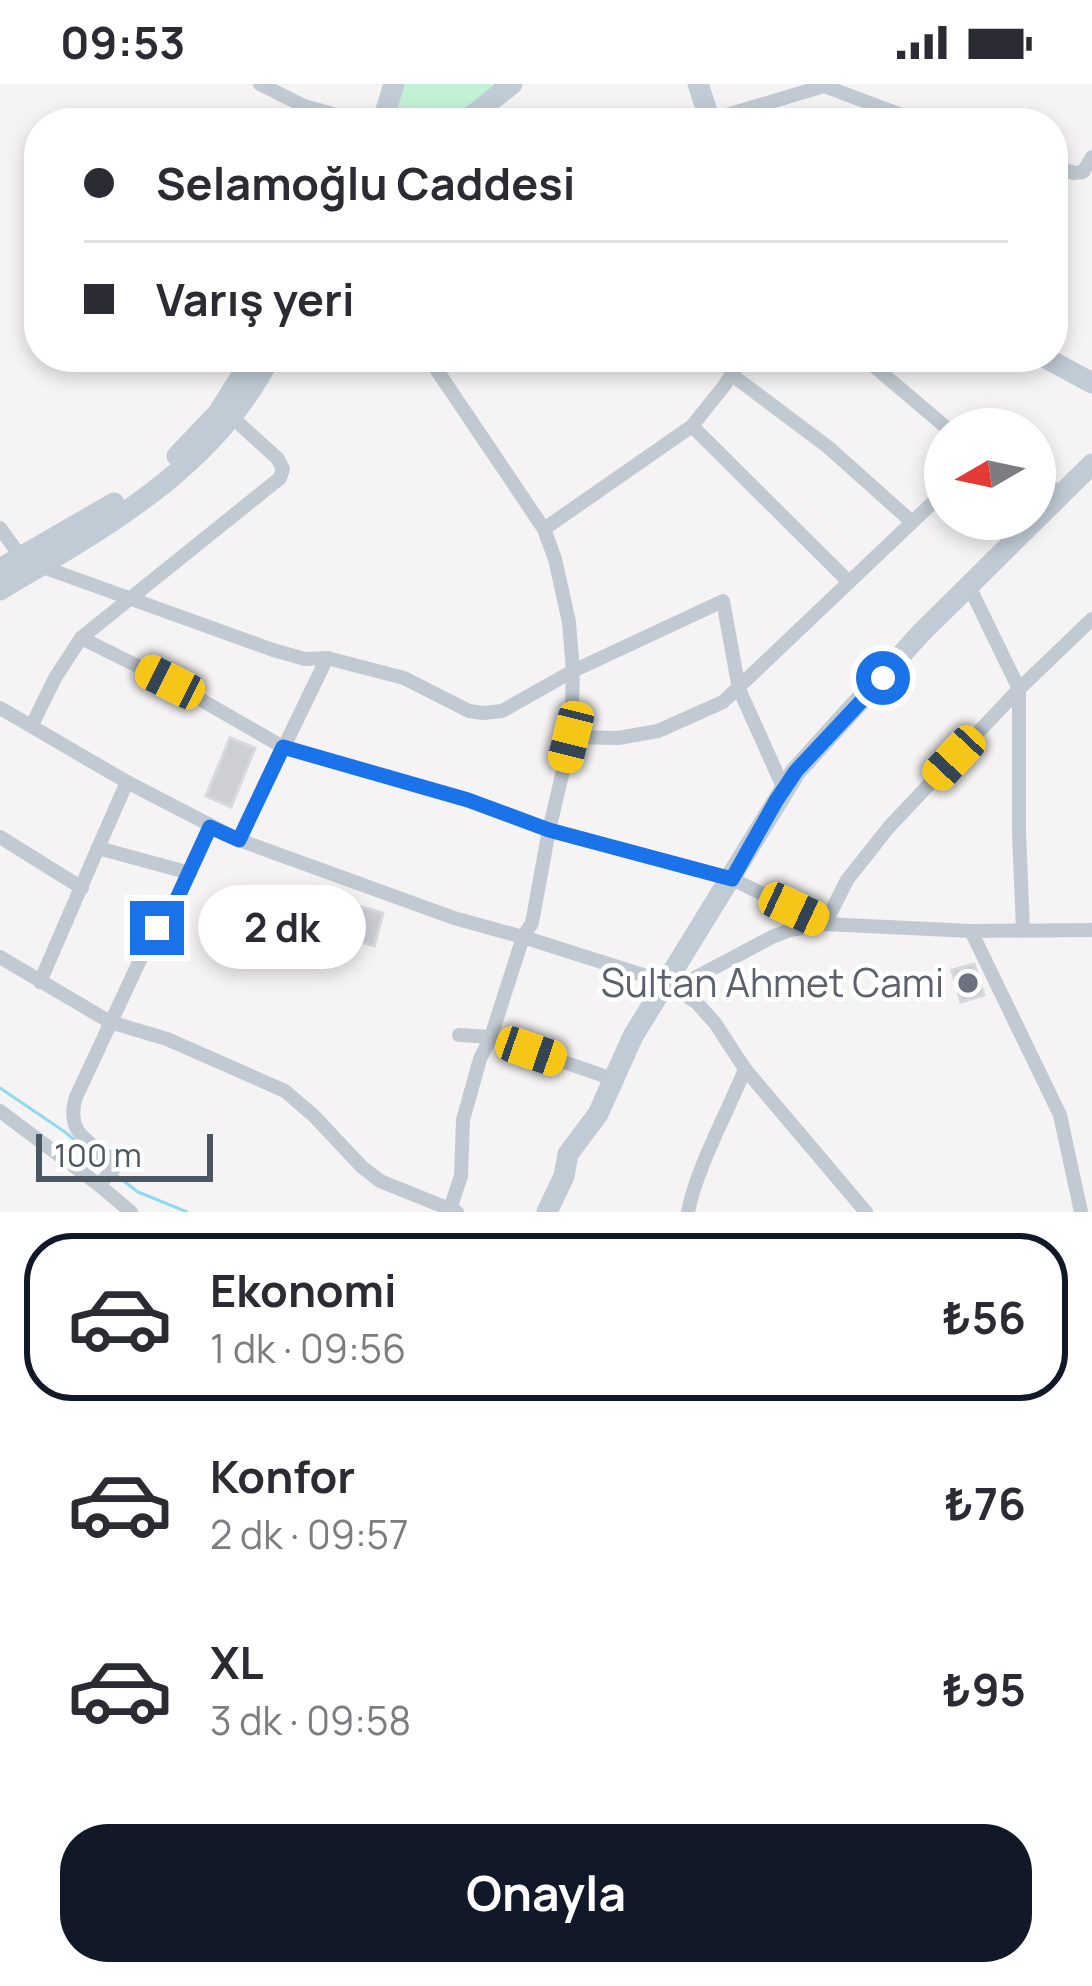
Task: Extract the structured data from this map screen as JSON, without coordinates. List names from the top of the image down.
{
  "places": ["Sultan Ahmet Cami"],
  "scale_bar": "100 m",
  "north": "left",
  "page": {
    "status": "09:53",
    "banner": ["Selamoğlu Caddesi", "Varış yeri"],
    "bubble": "2 dk",
    "scale": "100 m",
    "list": [
      {
        "name": "Ekonomi",
        "note": "1 dk · 09:56",
        "value": "₺56"
      },
      {
        "name": "Konfor",
        "note": "2 dk · 09:57",
        "value": "₺76"
      },
      {
        "name": "XL",
        "note": "3 dk · 09:58",
        "value": "₺95"
      }
    ],
    "buttons": "Onayla"
  }
}
